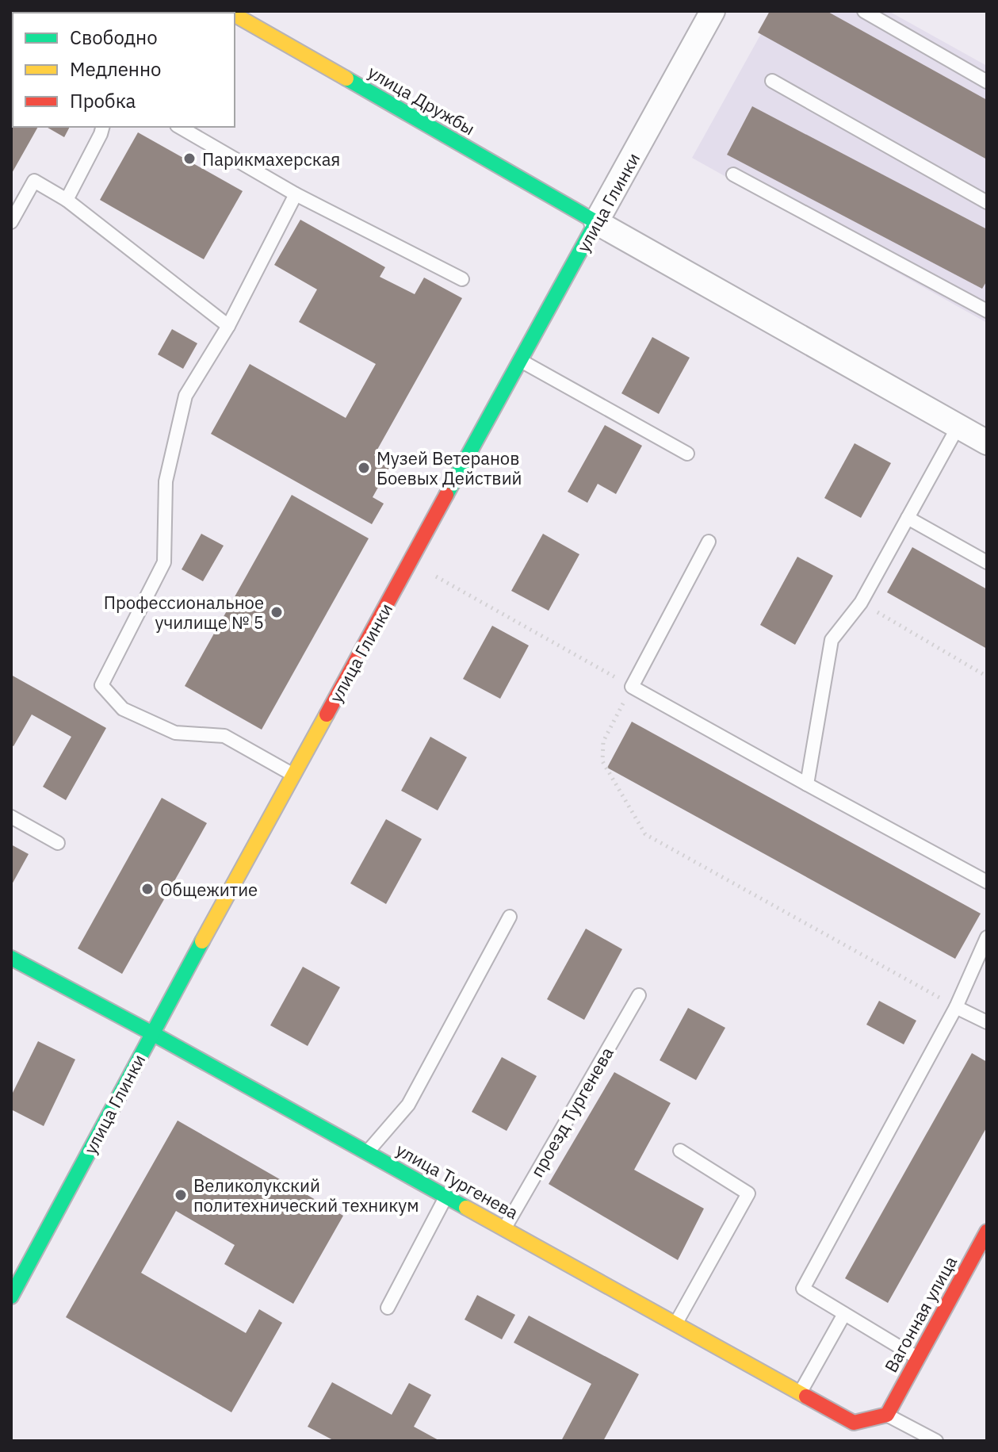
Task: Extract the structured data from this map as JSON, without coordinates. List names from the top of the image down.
{
  "streets": {
    "street": [
      "улица Дружбы",
      "улица Глинки",
      "улица Тургенева",
      "Вагонная улица"
    ],
    "lane": ["проезд Тургенева"]
  },
  "crossings": [
    ["улица Дружбы", "улица Глинки"],
    ["улица Глинки", "улица Тургенева"],
    ["проезд Тургенева", "улица Тургенева"],
    ["улица Тургенева", "Вагонная улица"]
  ],
  "places": [
    "Парикмахерская",
    "Музей Ветеранов Боевых Действий",
    "Профессиональное училище № 5",
    "Общежитие",
    "Великолукский политехнический техникум"
  ],
  "legend": ["Свободно", "Медленно", "Пробка"]
}
